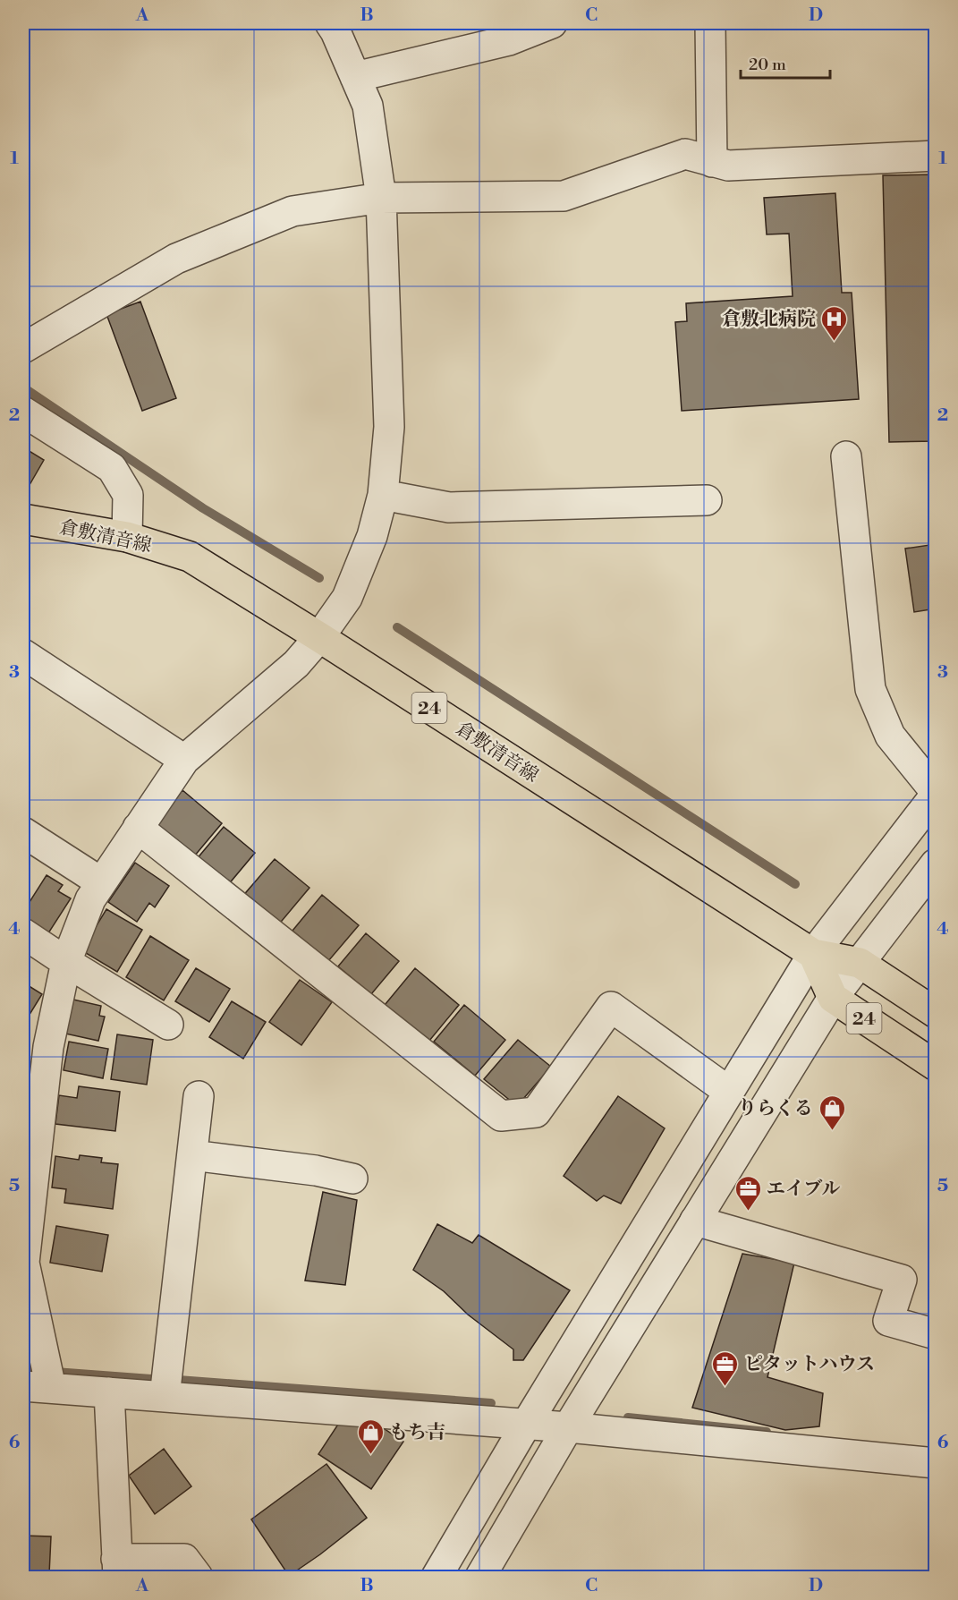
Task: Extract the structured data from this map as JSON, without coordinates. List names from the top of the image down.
{
  "streets": {
    "main road": ["倉敷清音線", "24"]
  },
  "crossings": [
    ["倉敷清音線", "24"]
  ],
  "places": {
    "hospital": ["倉敷北病院"],
    "shop": ["りらくる", "もち吉"],
    "office": ["エイブル", "ピタットハウス"]
  },
  "scale_bar": "20 m",
  "grid": {
    "columns": [
      "A",
      "B",
      "C",
      "D"
    ],
    "rows": [
      "1",
      "2",
      "3",
      "4",
      "5",
      "6"
    ]
  }
}
